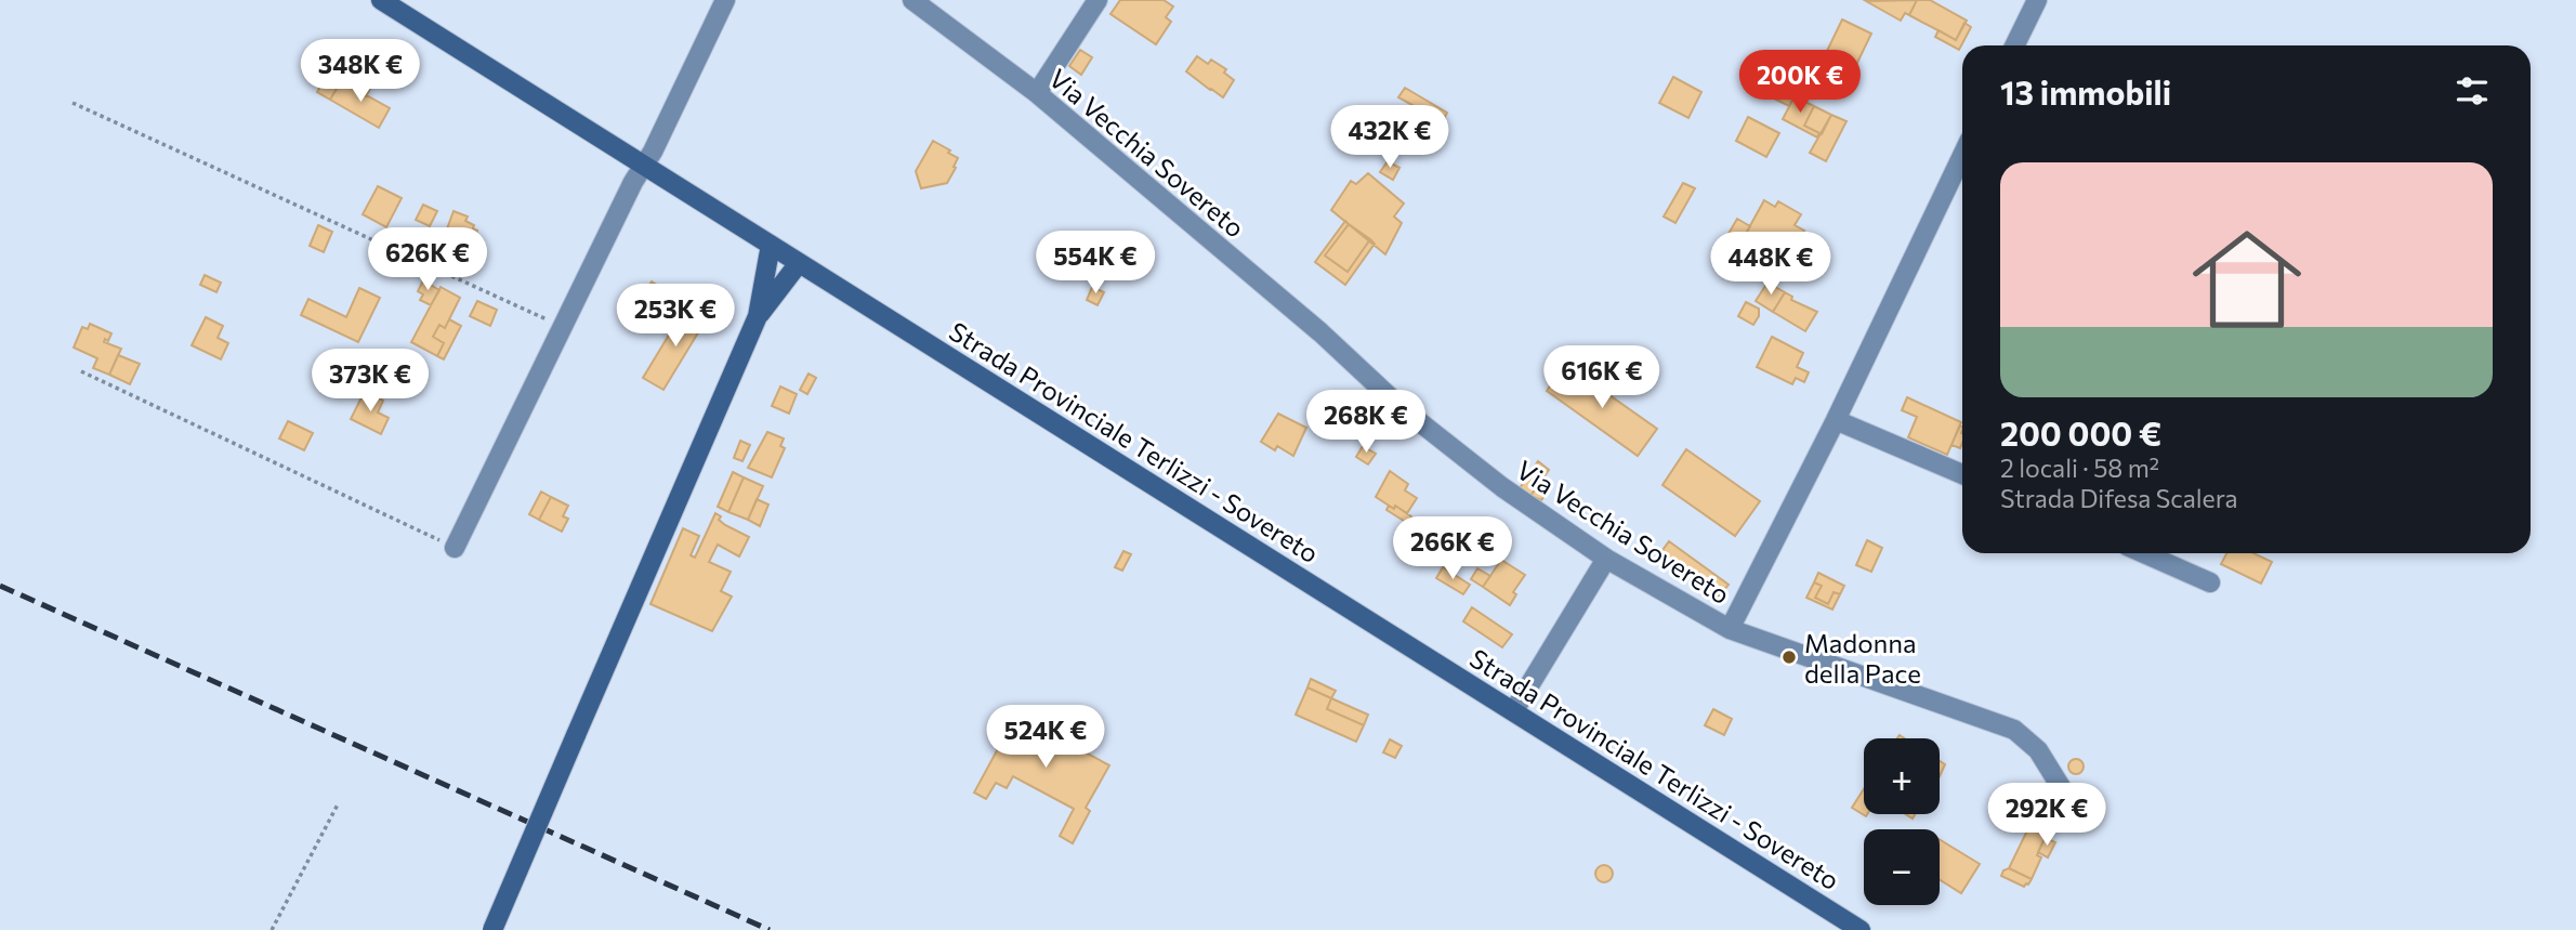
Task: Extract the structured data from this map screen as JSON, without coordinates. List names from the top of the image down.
{
  "streets": {
    "main road": ["Strada Provinciale Terlizzi - Sovereto"],
    "street": ["Via Vecchia Sovereto"]
  },
  "places": ["Madonna della Pace"],
  "page": {
    "price": [
      "348K €",
      "200K €",
      "432K €",
      "626K €",
      "554K €",
      "448K €",
      "253K €",
      "616K €",
      "373K €",
      "268K €",
      "266K €",
      "524K €",
      "292K €"
    ],
    "heading": "13 immobili",
    "list": [
      {
        "name": "200 000 €",
        "note": "2 locali · 58 m² · Strada Difesa Scalera"
      }
    ],
    "map_buttons": ["+", "−"]
  }
}
